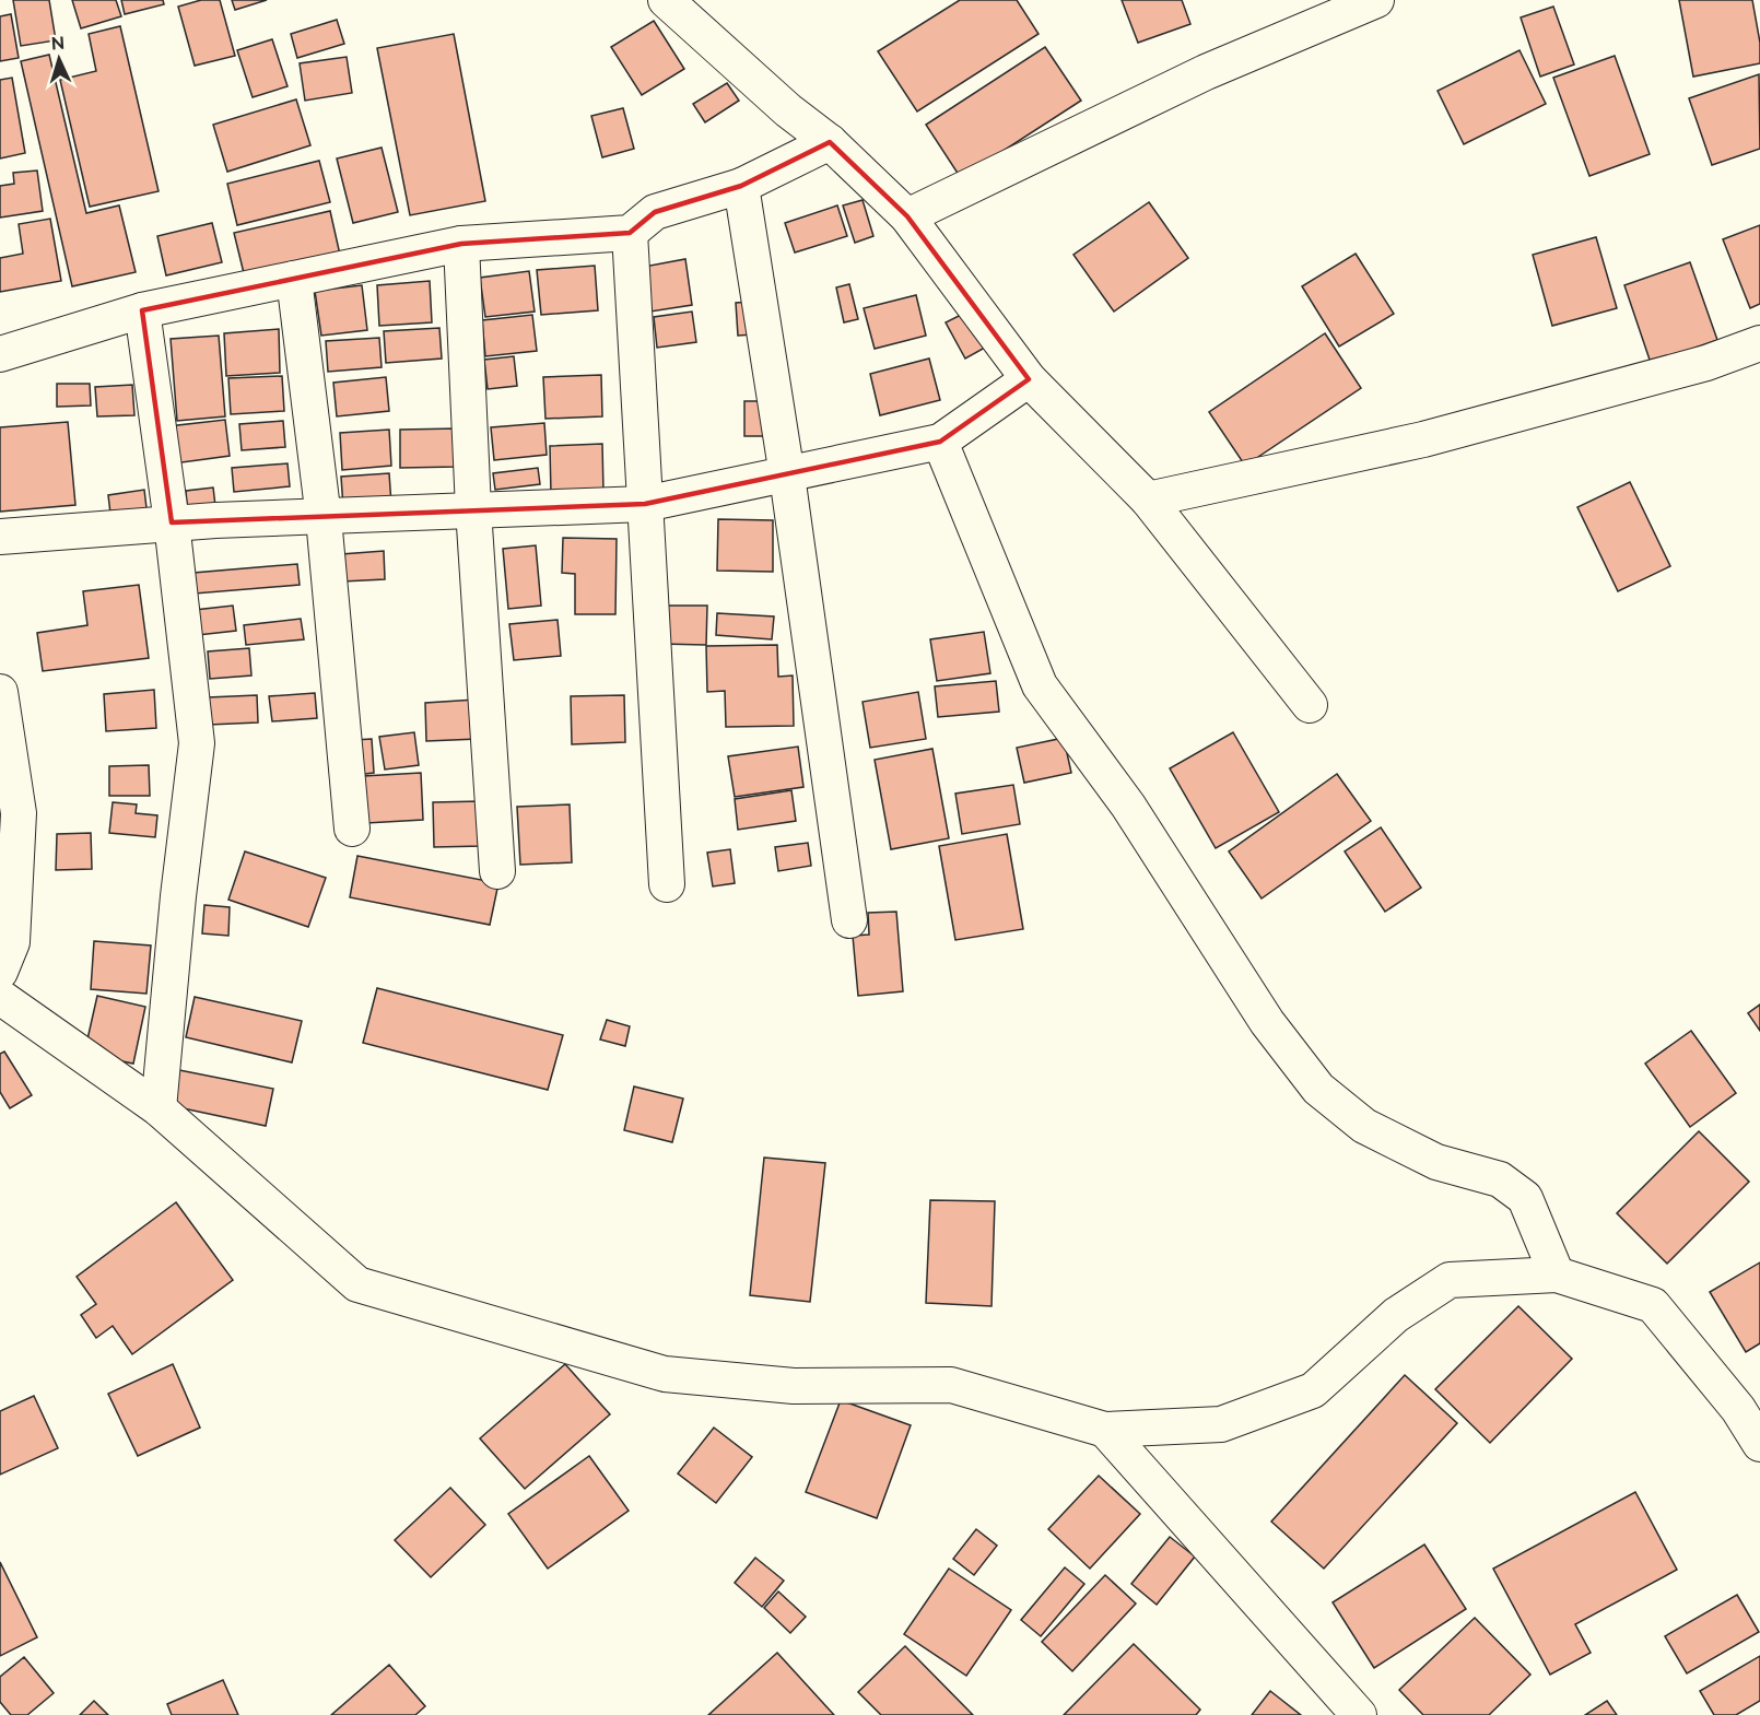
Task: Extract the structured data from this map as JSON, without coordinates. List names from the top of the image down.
{
  "north": "top"
}
